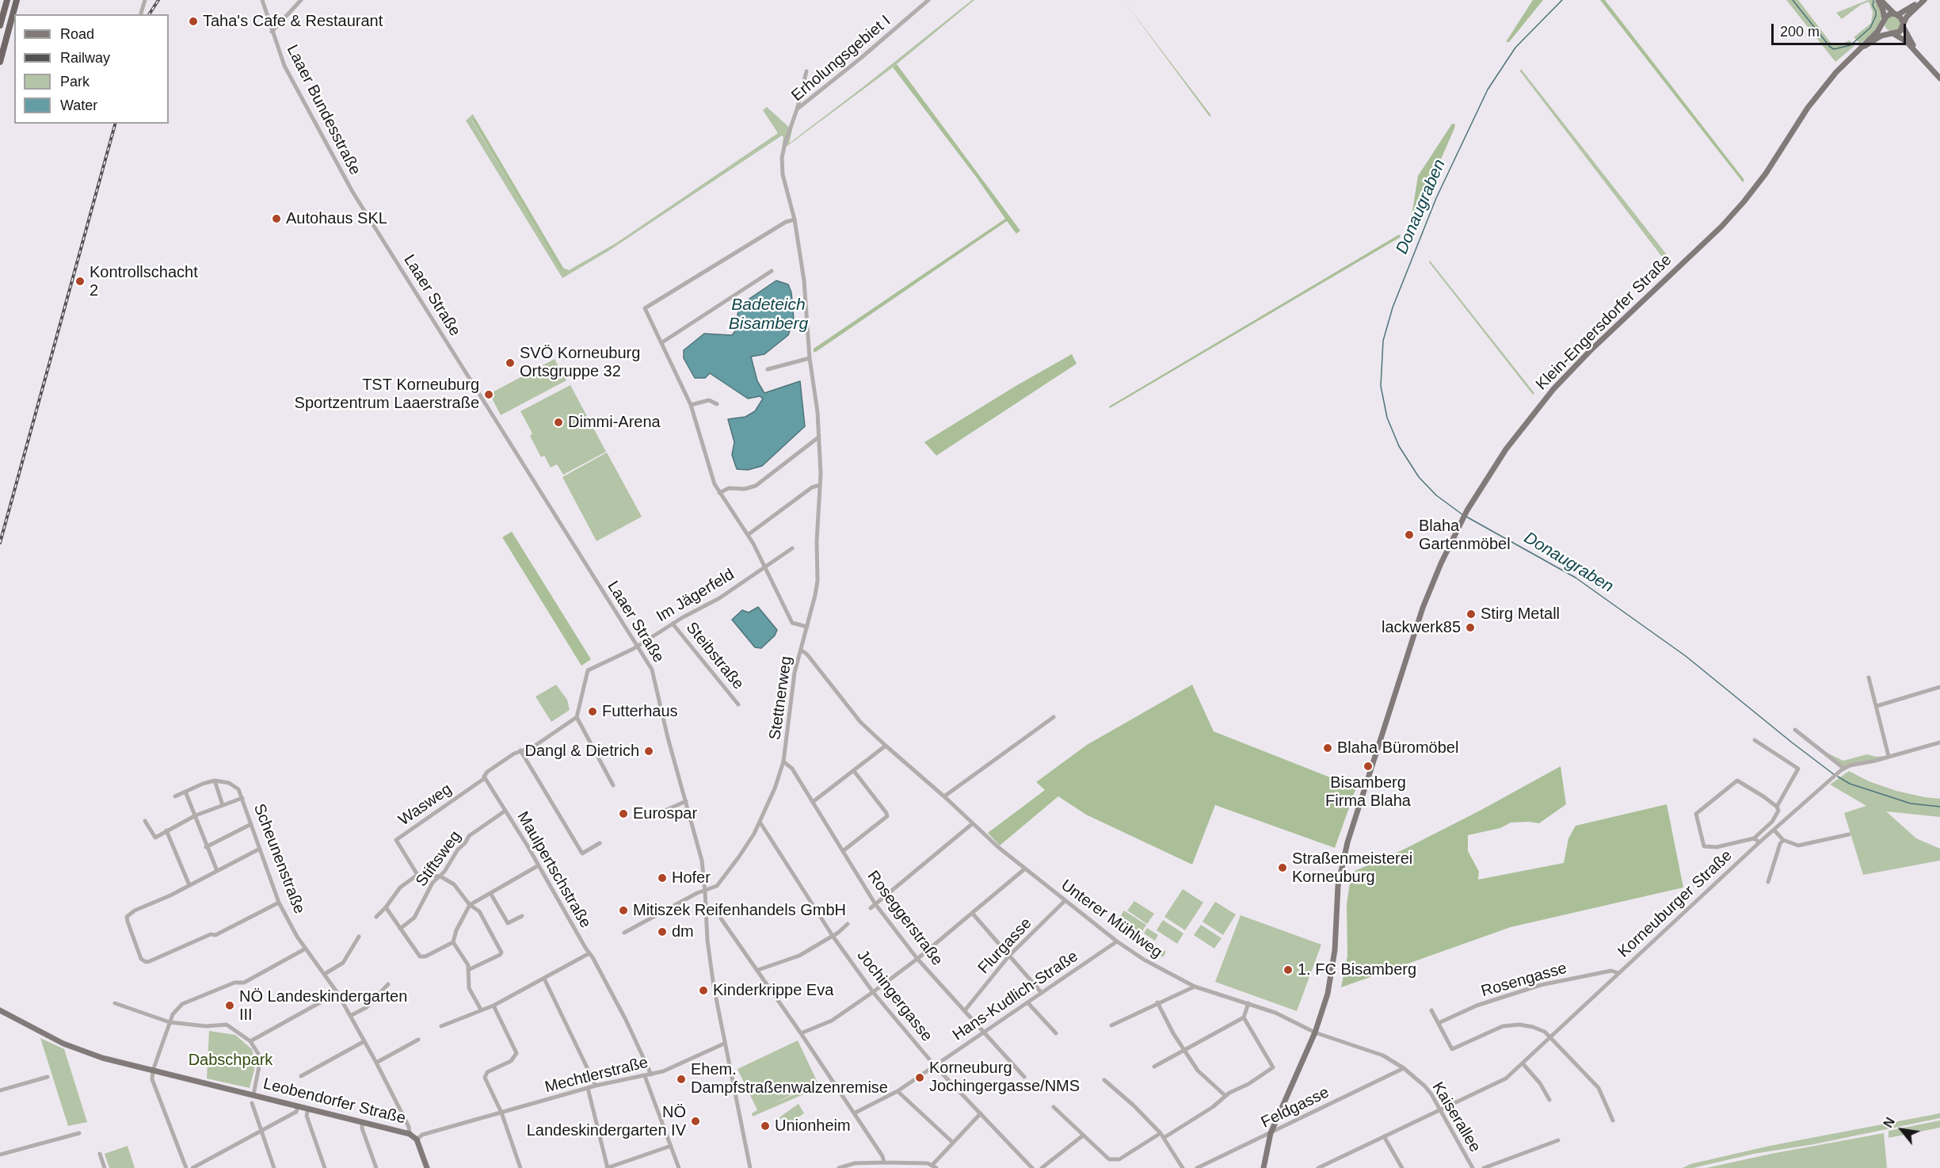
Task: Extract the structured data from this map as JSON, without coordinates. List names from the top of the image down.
{
  "streets": {
    "main road": ["Klein-Engersdorfer Straße", "Leobendorfer Straße"],
    "street": [
      "Erholungsgebiet I",
      "Laaer Bundesstraße",
      "Laaer Straße",
      "Im Jägerfeld",
      "Steibstraße",
      "Stettnerweg",
      "Wasweg",
      "Scheunenstraße",
      "Stiftsweg",
      "Maulpertschstraße",
      "Korneuburger Straße",
      "Roseggerstraße",
      "Unterer Mühlweg",
      "Flurgasse",
      "Rosengasse",
      "Jochingergasse",
      "Hans-Kudlich-Straße",
      "Mechtlerstraße",
      "Feldgasse",
      "Kaiserallee"
    ]
  },
  "crossings": [
    ["Erholungsgebiet I", "Stettnerweg"],
    ["Laaer Bundesstraße", "Laaer Straße"],
    ["Laaer Straße", "Im Jägerfeld"],
    ["Laaer Straße", "Stettnerweg"],
    ["Laaer Straße", "Mechtlerstraße"],
    ["Klein-Engersdorfer Straße", "Unterer Mühlweg"],
    ["Klein-Engersdorfer Straße", "Feldgasse"],
    ["Klein-Engersdorfer Straße", "Kaiserallee"],
    ["Im Jägerfeld", "Steibstraße"],
    ["Stettnerweg", "Roseggerstraße"],
    ["Stettnerweg", "Unterer Mühlweg"],
    ["Stettnerweg", "Jochingergasse"],
    ["Wasweg", "Maulpertschstraße"],
    ["Scheunenstraße", "Leobendorfer Straße"],
    ["Stiftsweg", "Maulpertschstraße"],
    ["Maulpertschstraße", "Mechtlerstraße"],
    ["Korneuburger Straße", "Rosengasse"],
    ["Korneuburger Straße", "Kaiserallee"],
    ["Roseggerstraße", "Flurgasse"],
    ["Roseggerstraße", "Hans-Kudlich-Straße"],
    ["Unterer Mühlweg", "Flurgasse"],
    ["Unterer Mühlweg", "Hans-Kudlich-Straße"],
    ["Unterer Mühlweg", "Kaiserallee"],
    ["Jochingergasse", "Hans-Kudlich-Straße"],
    ["Mechtlerstraße", "Leobendorfer Straße"],
    ["Feldgasse", "Kaiserallee"]
  ],
  "water": ["Donaugraben", "Badeteich Bisamberg"],
  "parks": ["Dabschpark"],
  "places": [
    "Taha's Cafe & Restaurant",
    "Autohaus SKL",
    "Kontrollschacht 2",
    "SVÖ Korneuburg Ortsgruppe 32",
    "TST Korneuburg Sportzentrum Laaerstraße",
    "Dimmi-Arena",
    "Blaha Gartenmöbel",
    "Stirg Metall",
    "lackwerk85",
    "Futterhaus",
    "Blaha Büromöbel",
    "Dangl & Dietrich",
    "Bisamberg Firma Blaha",
    "Eurospar",
    "Straßenmeisterei Korneuburg",
    "Hofer",
    "Mitiszek Reifenhandels GmbH",
    "dm",
    "1. FC Bisamberg",
    "Kinderkrippe Eva",
    "NÖ Landeskindergarten III",
    "Korneuburg Jochingergasse/NMS",
    "Ehem. Dampfstraßenwalzenremise",
    "NÖ Landeskindergarten IV",
    "Unionheim"
  ],
  "legend": [
    "Road",
    "Railway",
    "Park",
    "Water"
  ],
  "scale_bar": "200 m",
  "north": "top left"
}
